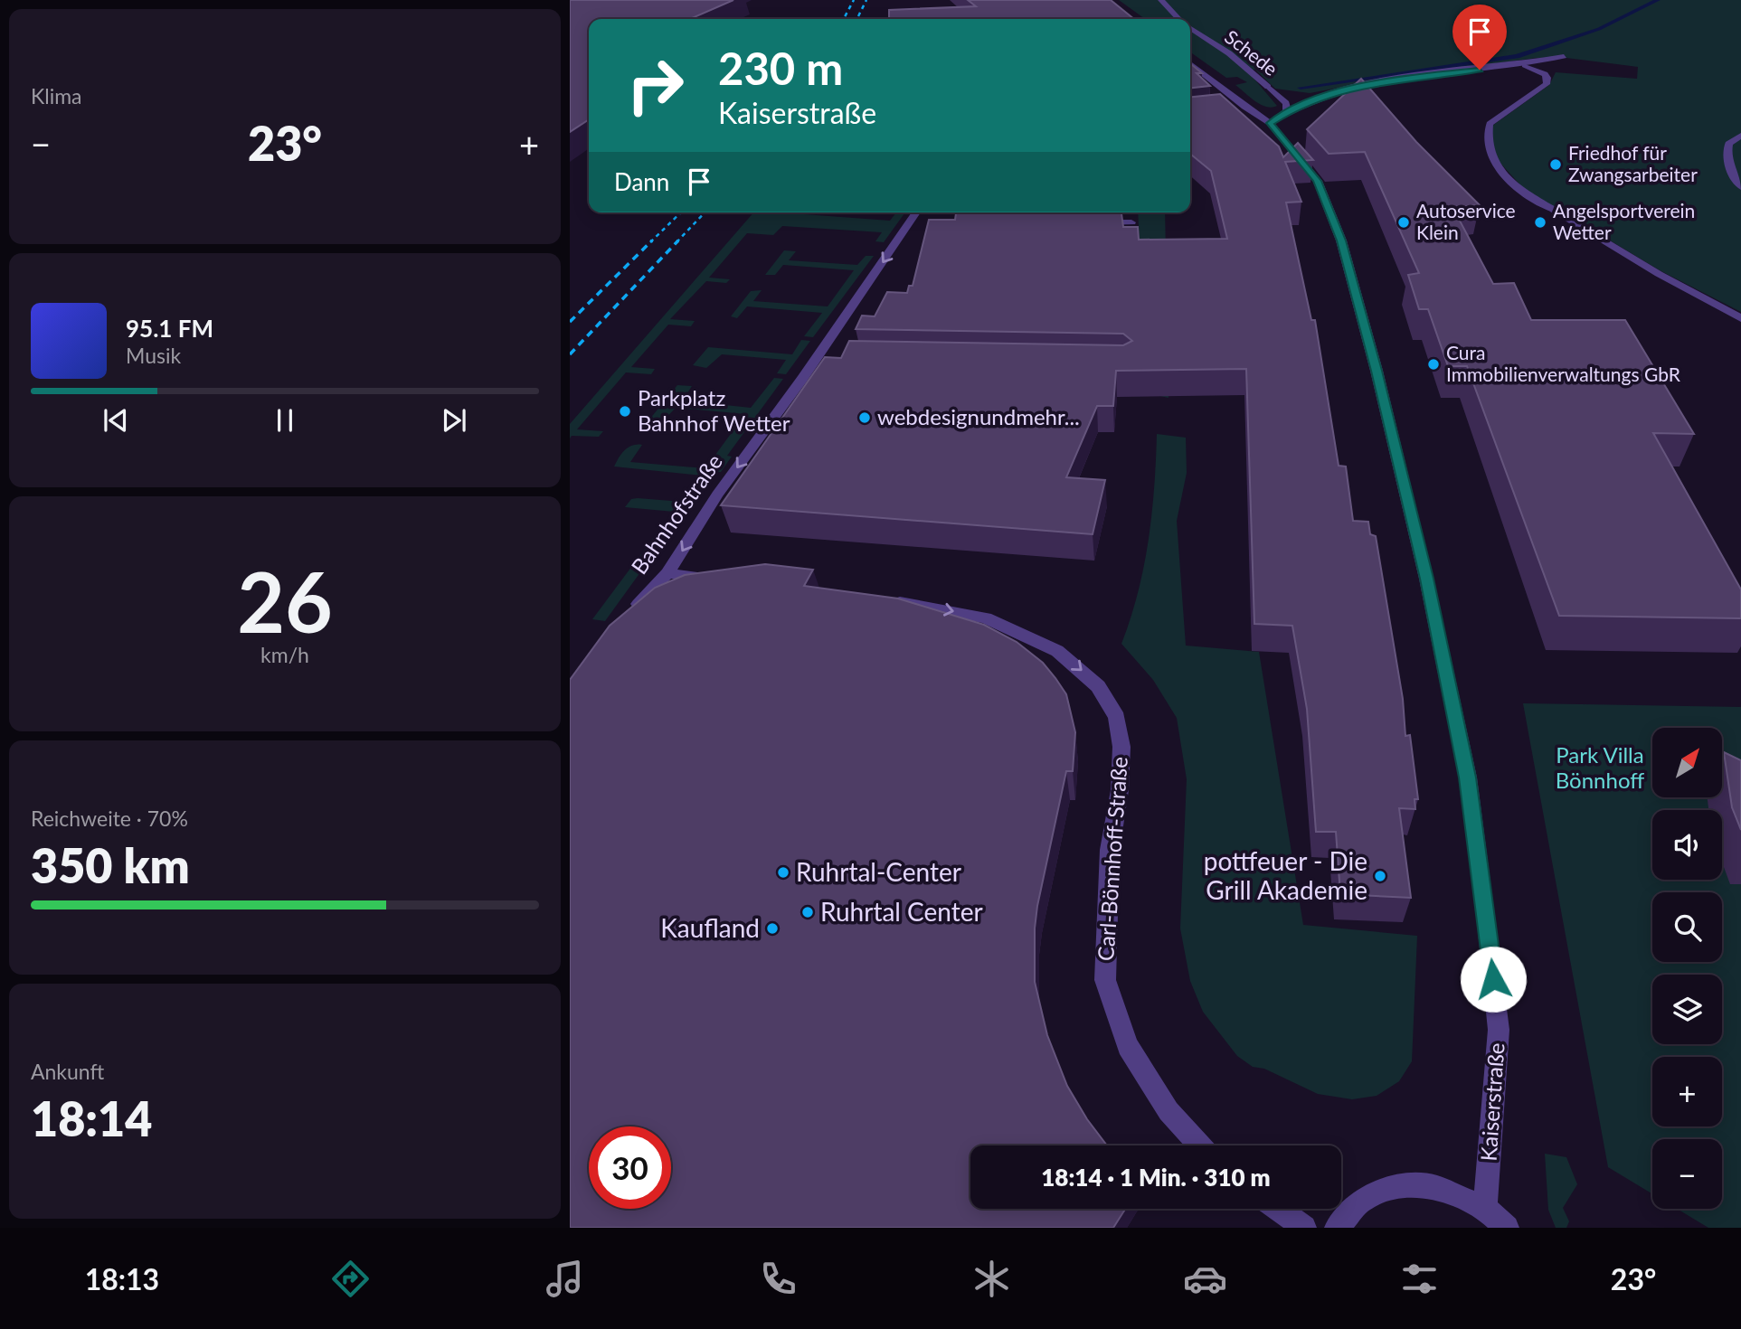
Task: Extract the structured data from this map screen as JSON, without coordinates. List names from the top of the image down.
{
  "streets": {
    "street": [
      "Schede",
      "Bahnhofstraße",
      "Carl-Bönnhoff-Straße",
      "Kaiserstraße"
    ]
  },
  "one_way": ["Bahnhofstraße", "Carl-Bönnhoff-Straße"],
  "parks": ["Park Villa Bönnhoff"],
  "places": [
    "Friedhof für Zwangsarbeiter",
    "Autoservice Klein",
    "Angelsportverein Wetter",
    "Cura Immobilienverwaltungs GbR",
    "Parkplatz Bahnhof Wetter",
    "webdesignundmehr...",
    "Ruhrtal-Center",
    "pottfeuer - Die Grill Akademie",
    "Ruhrtal Center",
    "Kaufland"
  ],
  "north": "top right",
  "page": {
    "tile": [
      "Klima",
      ["26", "km/h"],
      ["Reichweite · 70%", "350 km"],
      ["Ankunft", "18:14"]
    ],
    "turn": ["230 m", "Kaiserstraße"],
    "heat": ["−", "23°", "+"],
    "then": "Dann",
    "song": ["95.1 FM", "Musik"],
    "map_buttons": ["+", "−"],
    "limit": "30",
    "trip": "18:14 · 1 Min. · 310 m",
    "tabs": ["18:13", "23°"]
  }
}
